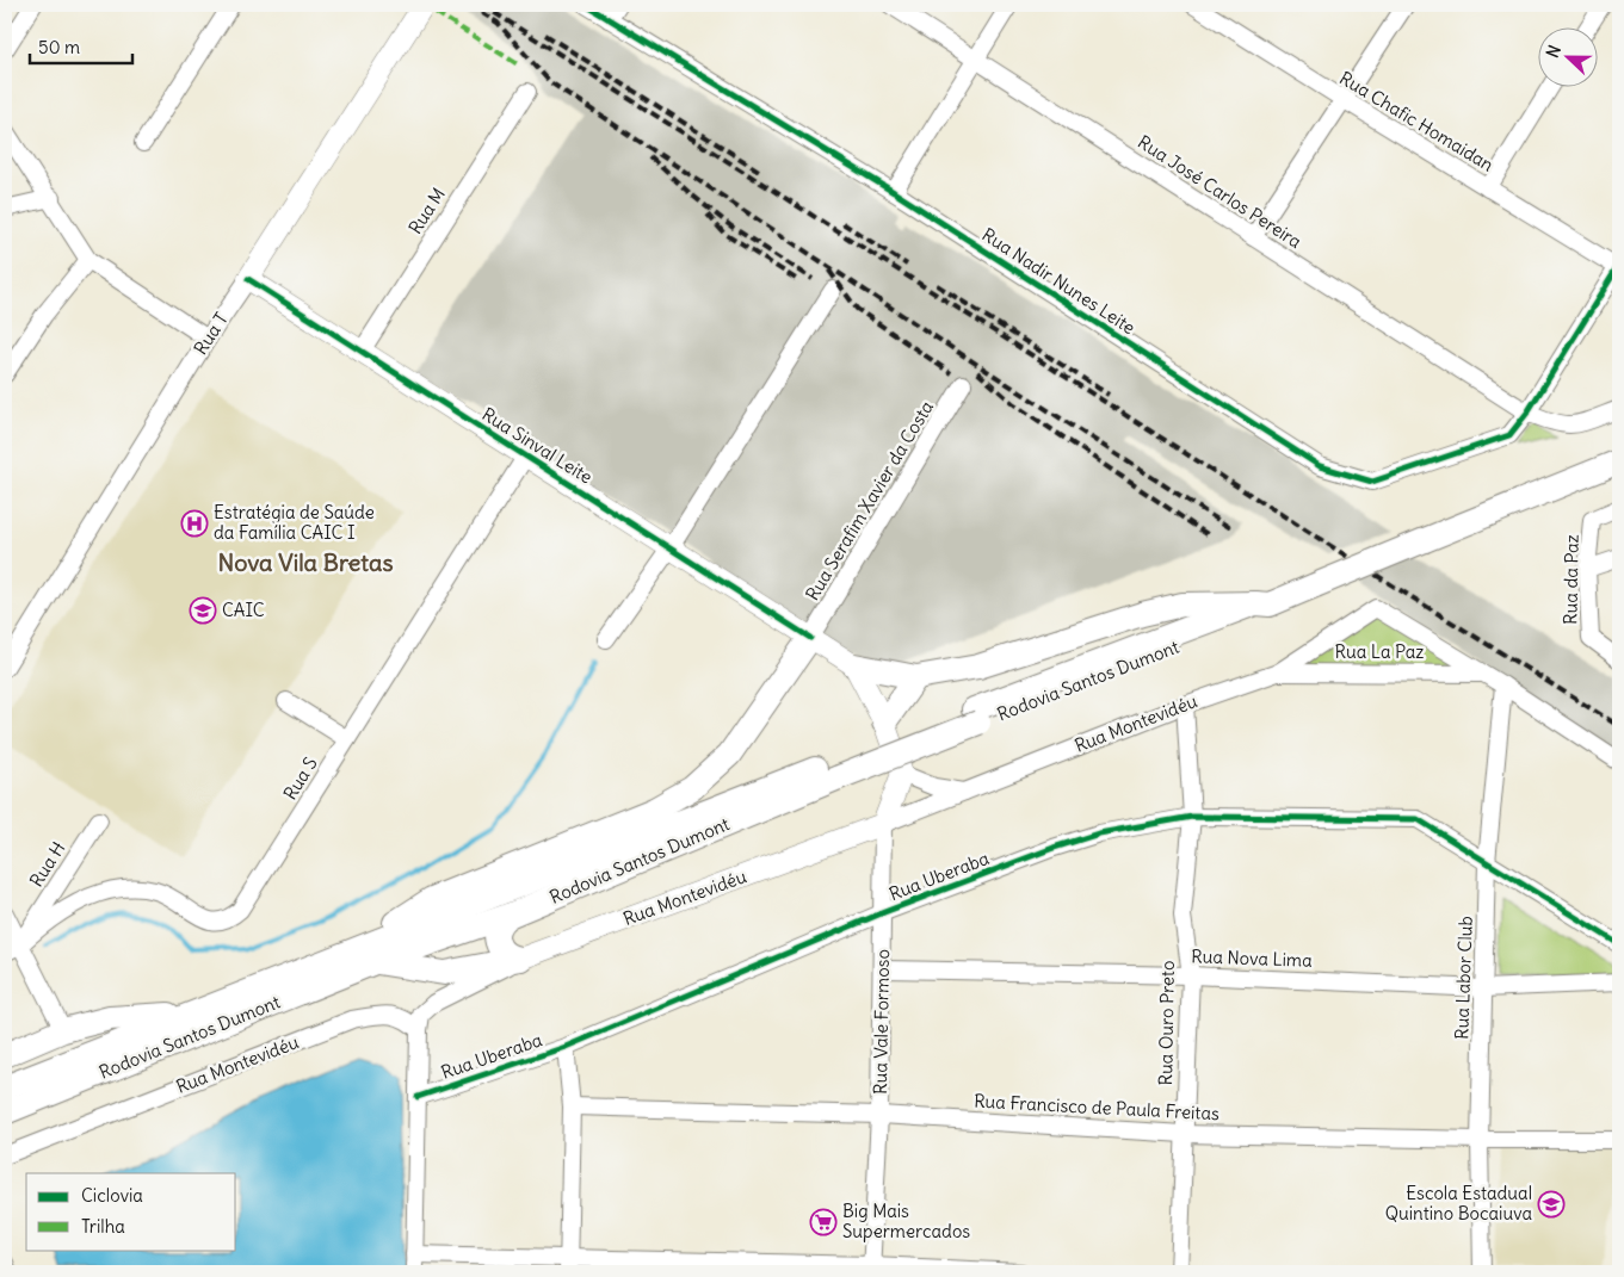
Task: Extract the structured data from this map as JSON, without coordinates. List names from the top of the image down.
{
  "streets": {
    "highway": ["Rodovia Santos Dumont"],
    "main road": [
      "Rua T",
      "Rua Sinval Leite",
      "Rua Montevidéu",
      "Rua Vale Formoso"
    ],
    "street": [
      "Rua Chafic Homaidan",
      "Rua José Carlos Pereira",
      "Rua M",
      "Rua Nadir Nunes Leite",
      "Rua Serafim Xavier da Costa",
      "Rua da Paz",
      "Rua La Paz",
      "Rua S",
      "Rua H",
      "Rua Uberaba",
      "Rua Nova Lima",
      "Rua Labor Club",
      "Rua Ouro Preto",
      "Rua Francisco de Paula Freitas"
    ]
  },
  "crossings": [
    ["Rua Chafic Homaidan", "Rua Nadir Nunes Leite"],
    ["Rua José Carlos Pereira", "Rua Nadir Nunes Leite"],
    ["Rua M", "Rua Sinval Leite"],
    ["Rua T", "Rua Sinval Leite"],
    ["Rua Sinval Leite", "Rua Serafim Xavier da Costa"],
    ["Rua Sinval Leite", "Rua S"],
    ["Rua La Paz", "Rua Montevidéu"],
    ["Rua Montevidéu", "Rua Vale Formoso"],
    ["Rua Montevidéu", "Rua Ouro Preto"],
    ["Rua S", "Rua H"],
    ["Rua Uberaba", "Rua Labor Club"],
    ["Rua Uberaba", "Rua Vale Formoso"],
    ["Rua Uberaba", "Rua Ouro Preto"],
    ["Rua Nova Lima", "Rua Labor Club"],
    ["Rua Nova Lima", "Rua Vale Formoso"],
    ["Rua Nova Lima", "Rua Ouro Preto"],
    ["Rua Labor Club", "Rua Francisco de Paula Freitas"],
    ["Rua Vale Formoso", "Rua Francisco de Paula Freitas"],
    ["Rua Ouro Preto", "Rua Francisco de Paula Freitas"]
  ],
  "districts": ["Nova Vila Bretas"],
  "places": {
    "hospital": ["Estratégia de Saúde da Família CAIC I"],
    "school or university": ["CAIC", "Escola Estadual Quintino Bocaiuva"],
    "supermarket": ["Big Mais Supermercados"]
  },
  "legend": ["Ciclovia", "Trilha"],
  "scale_bar": "50 m",
  "north": "left"
}
